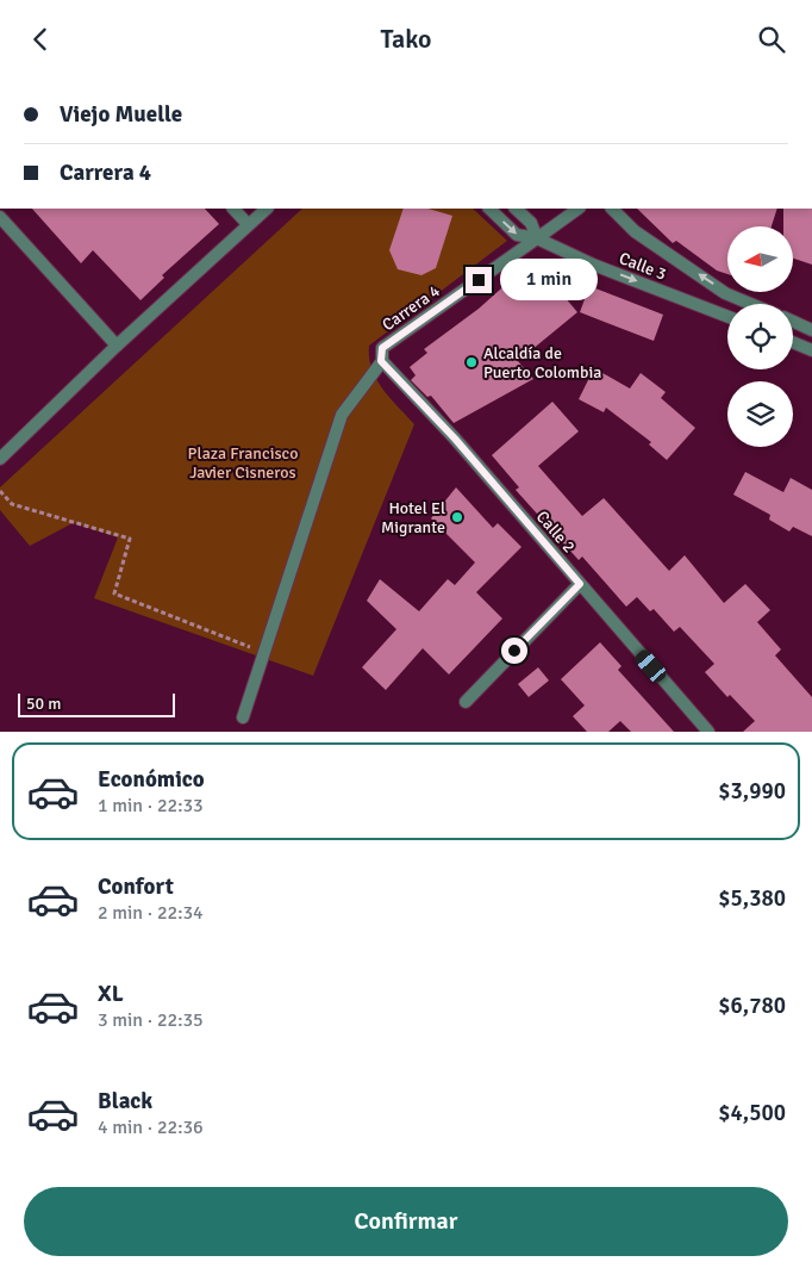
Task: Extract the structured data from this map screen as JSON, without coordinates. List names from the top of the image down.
{
  "streets": {
    "street": ["Calle 3", "Carrera 4", "Calle 2"]
  },
  "crossings": [
    ["Calle 3", "Carrera 4"],
    ["Carrera 4", "Calle 2"]
  ],
  "parks": ["Plaza Francisco Javier Cisneros"],
  "places": ["Alcaldía de Puerto Colombia", "Hotel El Migrante"],
  "scale_bar": "50 m",
  "north": "left",
  "page": {
    "header": "Tako",
    "banner": ["Viejo Muelle", "Carrera 4"],
    "bubble": "1 min",
    "scale": "50 m",
    "list": [
      {
        "name": "Económico",
        "note": "1 min · 22:33",
        "value": "$3,990"
      },
      {
        "name": "Confort",
        "note": "2 min · 22:34",
        "value": "$5,380"
      },
      {
        "name": "XL",
        "note": "3 min · 22:35",
        "value": "$6,780"
      },
      {
        "name": "Black",
        "note": "4 min · 22:36",
        "value": "$4,500"
      }
    ],
    "buttons": "Confirmar"
  }
}
